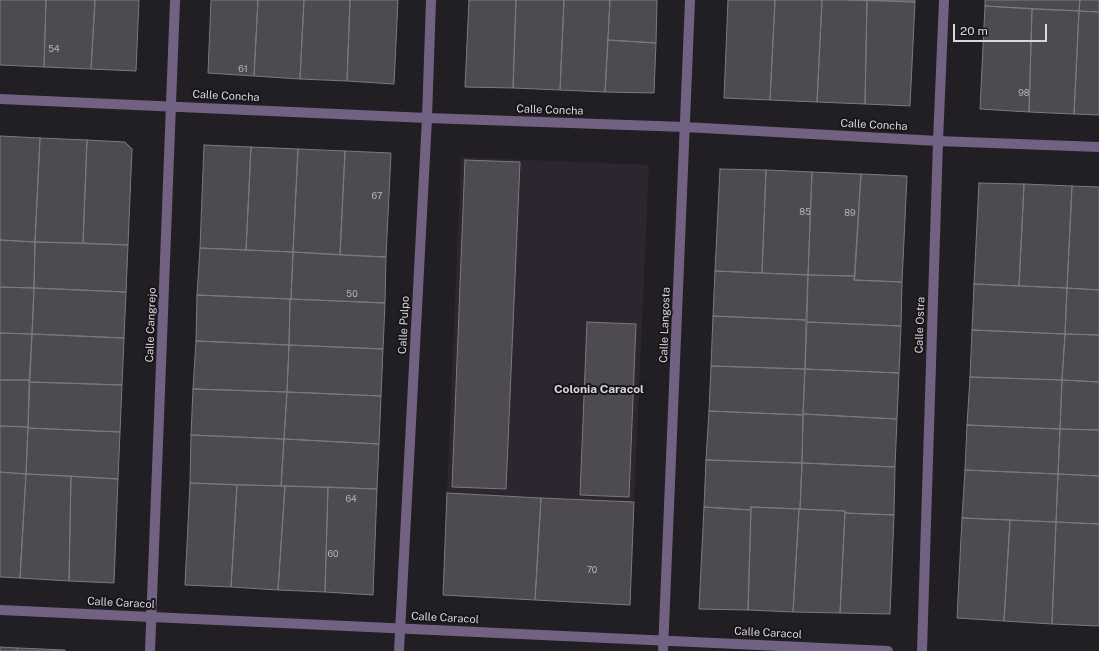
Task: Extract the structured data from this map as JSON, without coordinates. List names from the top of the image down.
{
  "streets": {
    "street": [
      "Calle Concha",
      "Calle Cangrejo",
      "Calle Pulpo",
      "Calle Langosta",
      "Calle Ostra",
      "Calle Caracol"
    ]
  },
  "crossings": [
    ["Calle Concha", "Calle Cangrejo"],
    ["Calle Concha", "Calle Pulpo"],
    ["Calle Concha", "Calle Langosta"],
    ["Calle Concha", "Calle Ostra"],
    ["Calle Cangrejo", "Calle Caracol"],
    ["Calle Pulpo", "Calle Caracol"],
    ["Calle Langosta", "Calle Caracol"]
  ],
  "districts": ["Colonia Caracol"],
  "house_numbers": [
    "54",
    "61",
    "98",
    "67",
    "85",
    "89",
    "50",
    "64",
    "60",
    "70"
  ],
  "scale_bar": "20 m"
}
